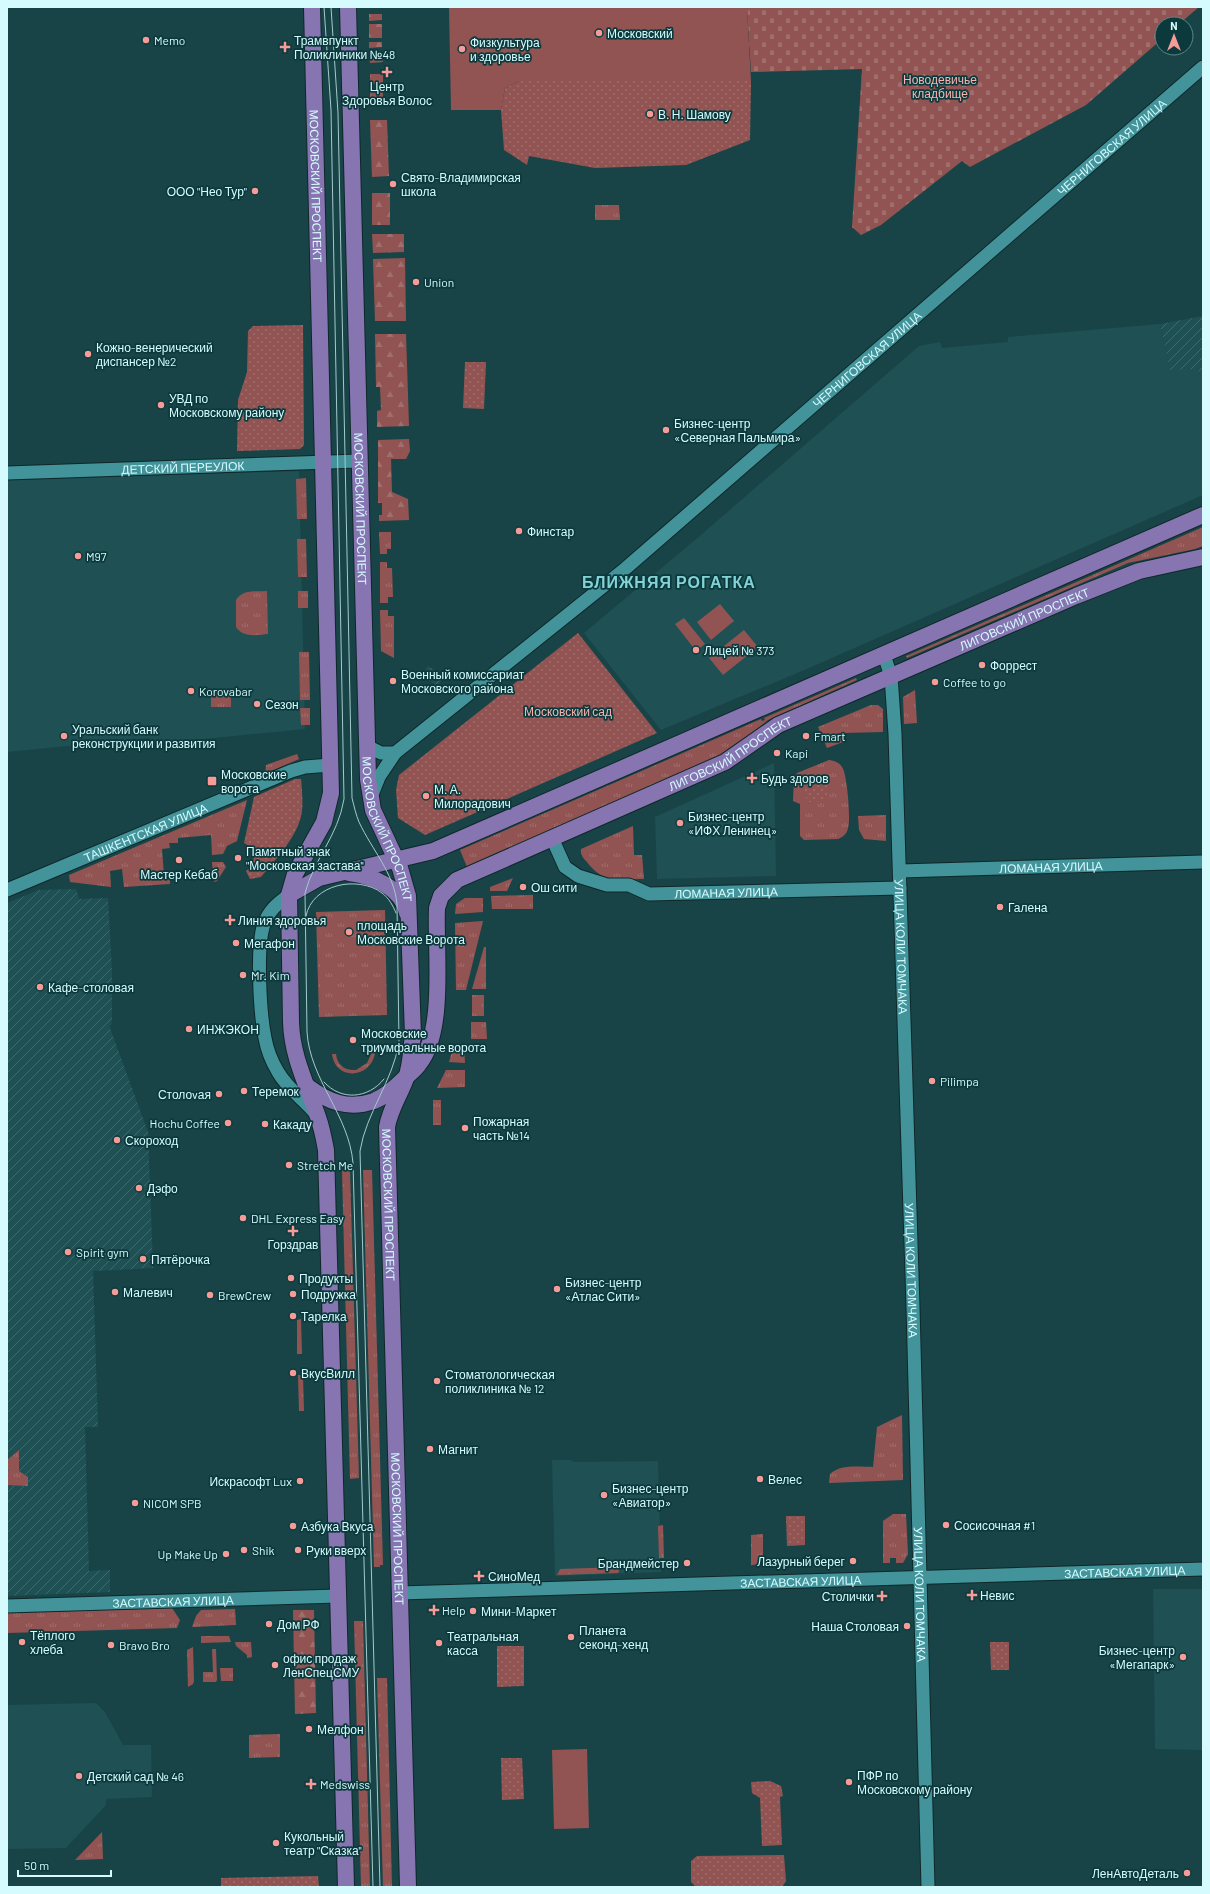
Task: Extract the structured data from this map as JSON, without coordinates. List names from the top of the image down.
{
  "streets": {
    "main road": ["МОСКОВСКИЙ ПРОСПЕКТ", "ЛИГОВСКИЙ ПРОСПЕКТ"],
    "street": [
      "ЧЕРНИГОВСКАЯ УЛИЦА",
      "ДЕТСКИЙ ПЕРЕУЛОК",
      "ТАШКЕНТСКАЯ УЛИЦА",
      "ЛОМАНАЯ УЛИЦА",
      "УЛИЦА КОЛИ ТОМЧАКА",
      "ЗАСТАВСКАЯ УЛИЦА"
    ]
  },
  "crossings": [
    ["ЧЕРНИГОВСКАЯ УЛИЦА", "МОСКОВСКИЙ ПРОСПЕКТ"],
    ["МОСКОВСКИЙ ПРОСПЕКТ", "ДЕТСКИЙ ПЕРЕУЛОК"],
    ["МОСКОВСКИЙ ПРОСПЕКТ", "ЛИГОВСКИЙ ПРОСПЕКТ"],
    ["МОСКОВСКИЙ ПРОСПЕКТ", "ТАШКЕНТСКАЯ УЛИЦА"],
    ["МОСКОВСКИЙ ПРОСПЕКТ", "ЗАСТАВСКАЯ УЛИЦА"],
    ["ЛИГОВСКИЙ ПРОСПЕКТ", "ЛОМАНАЯ УЛИЦА"],
    ["ЛИГОВСКИЙ ПРОСПЕКТ", "УЛИЦА КОЛИ ТОМЧАКА"],
    ["ЛОМАНАЯ УЛИЦА", "УЛИЦА КОЛИ ТОМЧАКА"],
    ["УЛИЦА КОЛИ ТОМЧАКА", "ЗАСТАВСКАЯ УЛИЦА"]
  ],
  "districts": ["БЛИЖНЯЯ РОГАТКА"],
  "parks": ["Новодевичье кладбище", "Московский сад"],
  "places": {
    "other": [
      "Московский",
      "Memo",
      "Физкультура и здоровье",
      "В. Н. Шамову",
      "Свято-Владимирская школа",
      "ООО \"Нео Тур\"",
      "Union",
      "Кожно-венерический диспансер №2",
      "УВД по Московскому району",
      "Бизнес-центр «Северная Пальмира»",
      "Финстар",
      "M97",
      "Лицей № 373",
      "Форрест",
      "Военный комиссариат Московского района",
      "Coffee to go",
      "Korovabar",
      "Сезон",
      "Уральский банк реконструкции и развития",
      "Fmart",
      "Kapi",
      "М. А. Милорадович",
      "Бизнес-центр «ИФХ Ленинец»",
      "Памятный знак \"Московская застава\"",
      "Мастер Кебаб",
      "Ош сити",
      "Галена",
      "площадь Московские Ворота",
      "Мегафон",
      "Mr. Kim",
      "Кафе-столовая",
      "ИНЖЭКОН",
      "Московские триумфальные ворота",
      "Pilimpa",
      "Теремок",
      "Столоvая",
      "Hochu Coffee",
      "Какаду",
      "Пожарная часть №14",
      "Скороход",
      "Stretch Me",
      "Дэфо",
      "DHL Express Easy",
      "Spirit gym",
      "Пятёрочка",
      "Продукты",
      "Бизнес-центр «Атлас Сити»",
      "Малевич",
      "Подружка",
      "BrewCrew",
      "Тарелка",
      "ВкусВилл",
      "Стоматологическая поликлиника № 12",
      "Магнит",
      "Велес",
      "Искрасофт Lux",
      "Бизнес-центр «Авиатор»",
      "NICOM SPB",
      "Сосисочная #1",
      "Азбука Вкуса",
      "Shik",
      "Руки вверх",
      "Up Make Up",
      "Лазурный берег",
      "Брандмейстер",
      "Мини-Маркет",
      "Дом РФ",
      "Наша Столовая",
      "Планета секонд-хенд",
      "Тёплого хлеба",
      "Театральная касса",
      "Bravo Bro",
      "Бизнес-центр «Мегапарк»",
      "офис продаж ЛенСпецСМУ",
      "Мелфон",
      "Детский сад № 46",
      "ПФР по Московскому району",
      "Кукольный театр \"Сказка\"",
      "ЛенАвтоДеталь"
    ],
    "health": [
      "Трамвпункт Поликлиники №48",
      "Центр Здоровья Волос",
      "Будь здоров",
      "Линия здоровья",
      "Горздрав",
      "СиноМед",
      "Невис",
      "Столички",
      "Help",
      "Medswiss"
    ],
    "transit": ["Московские ворота"]
  },
  "scale_bar": "50 m",
  "north": "top"
}
